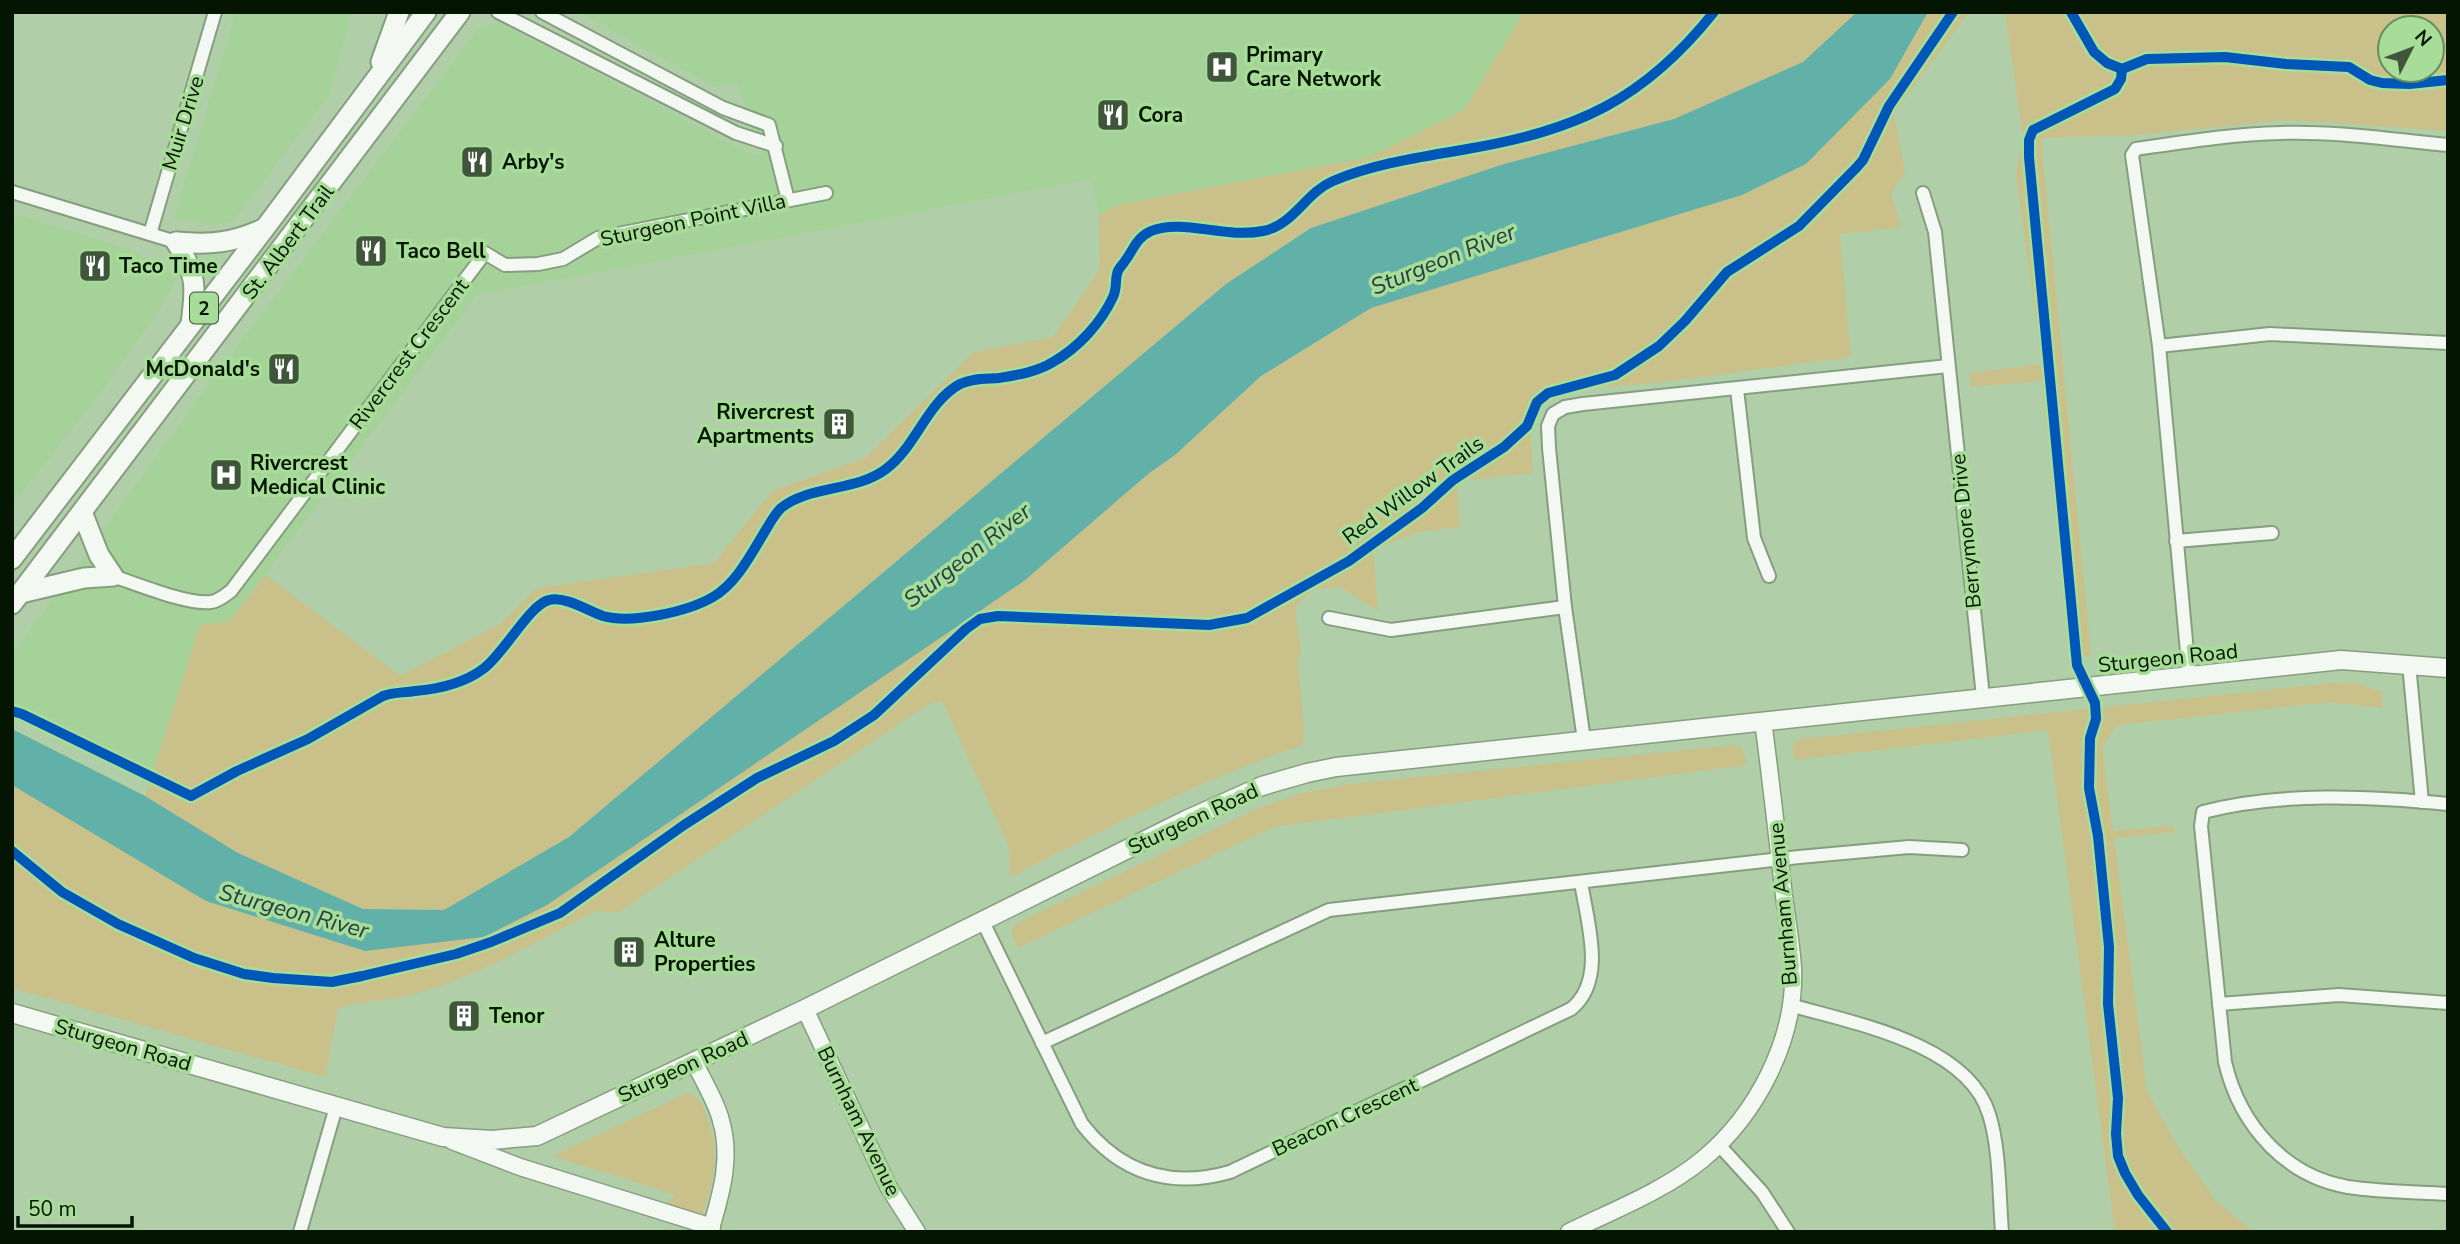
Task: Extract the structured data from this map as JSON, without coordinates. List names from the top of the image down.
{
  "streets": {
    "main road": ["St. Albert Trail", "2", "Sturgeon Road"],
    "street": [
      "Muir Drive",
      "Sturgeon Point Villa",
      "Rivercrest Crescent",
      "Berrymore Drive",
      "Burnham Avenue",
      "Beacon Crescent"
    ],
    "cycle path": ["Red Willow Trails"]
  },
  "crossings": [
    ["Sturgeon Point Villa", "Rivercrest Crescent"],
    ["Berrymore Drive", "Sturgeon Road"],
    ["Sturgeon Road", "Burnham Avenue"],
    ["Sturgeon Road", "Beacon Crescent"]
  ],
  "water": ["Sturgeon River"],
  "places": {
    "hospital": ["Primary Care Network", "Rivercrest Medical Clinic"],
    "restaurant": [
      "Cora",
      "Arby's",
      "Taco Bell",
      "Taco Time",
      "McDonald's"
    ],
    "building": ["Rivercrest Apartments", "Alture Properties", "Tenor"]
  },
  "scale_bar": "50 m",
  "north": "top right"
}
